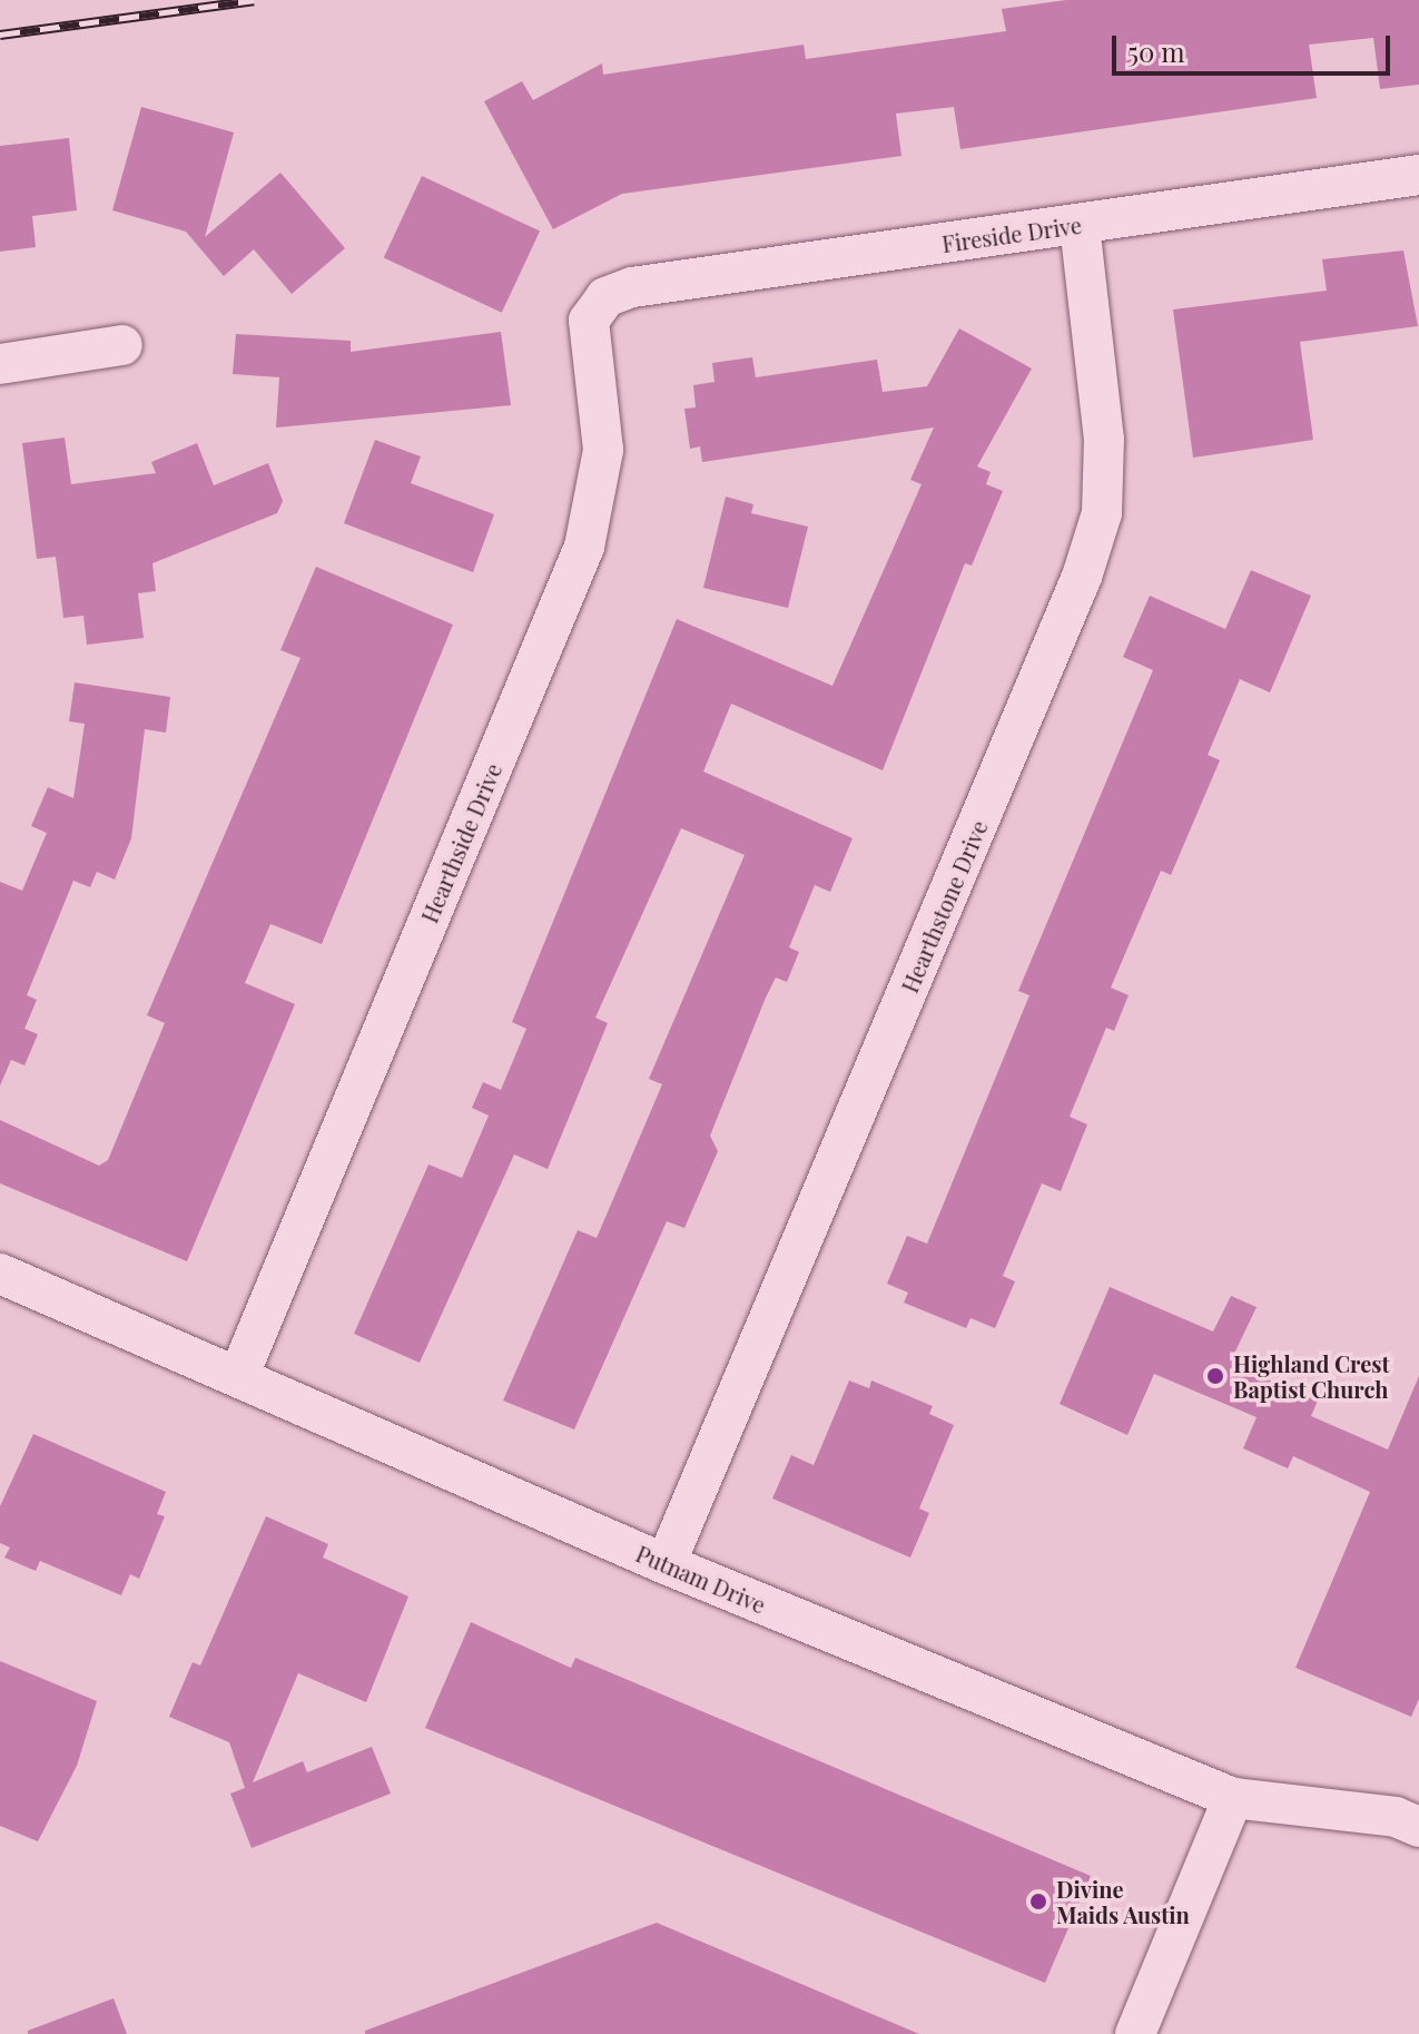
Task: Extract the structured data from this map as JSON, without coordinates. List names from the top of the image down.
{
  "streets": {
    "street": [
      "Fireside Drive",
      "Hearthside Drive",
      "Hearthstone Drive",
      "Putnam Drive"
    ]
  },
  "crossings": [
    ["Fireside Drive", "Hearthside Drive"],
    ["Fireside Drive", "Hearthstone Drive"],
    ["Hearthside Drive", "Putnam Drive"],
    ["Hearthstone Drive", "Putnam Drive"]
  ],
  "places": ["Highland Crest Baptist Church", "Divine Maids Austin"],
  "scale_bar": "50 m"
}
